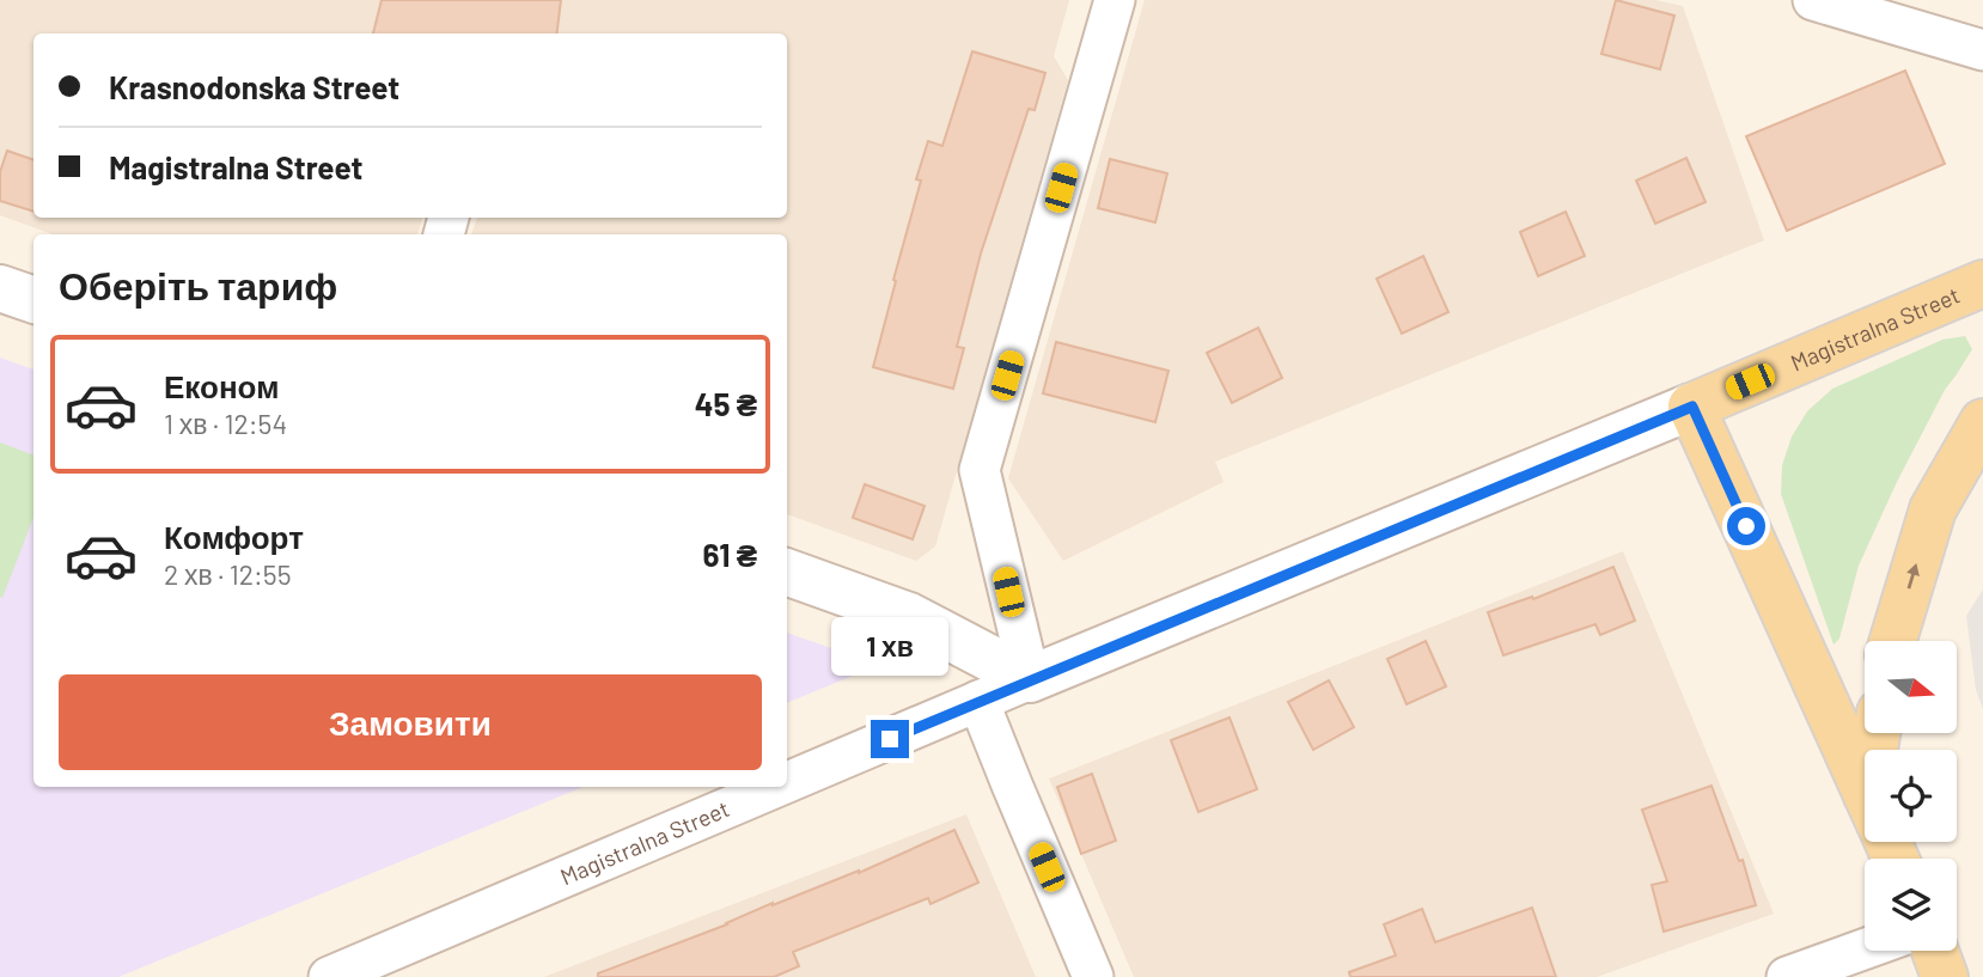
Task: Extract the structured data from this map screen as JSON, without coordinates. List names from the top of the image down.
{
  "streets": {
    "main road": ["Magistralna Street"]
  },
  "north": "right",
  "page": {
    "banner": ["Krasnodonska Street", "Magistralna Street"],
    "heading": "Оберіть тариф",
    "list": [
      {
        "name": "Економ",
        "note": "1 хв · 12:54",
        "value": "45 ₴"
      },
      {
        "name": "Комфорт",
        "note": "2 хв · 12:55",
        "value": "61 ₴"
      }
    ],
    "bubble": "1 хв",
    "buttons": "Замовити"
  }
}
